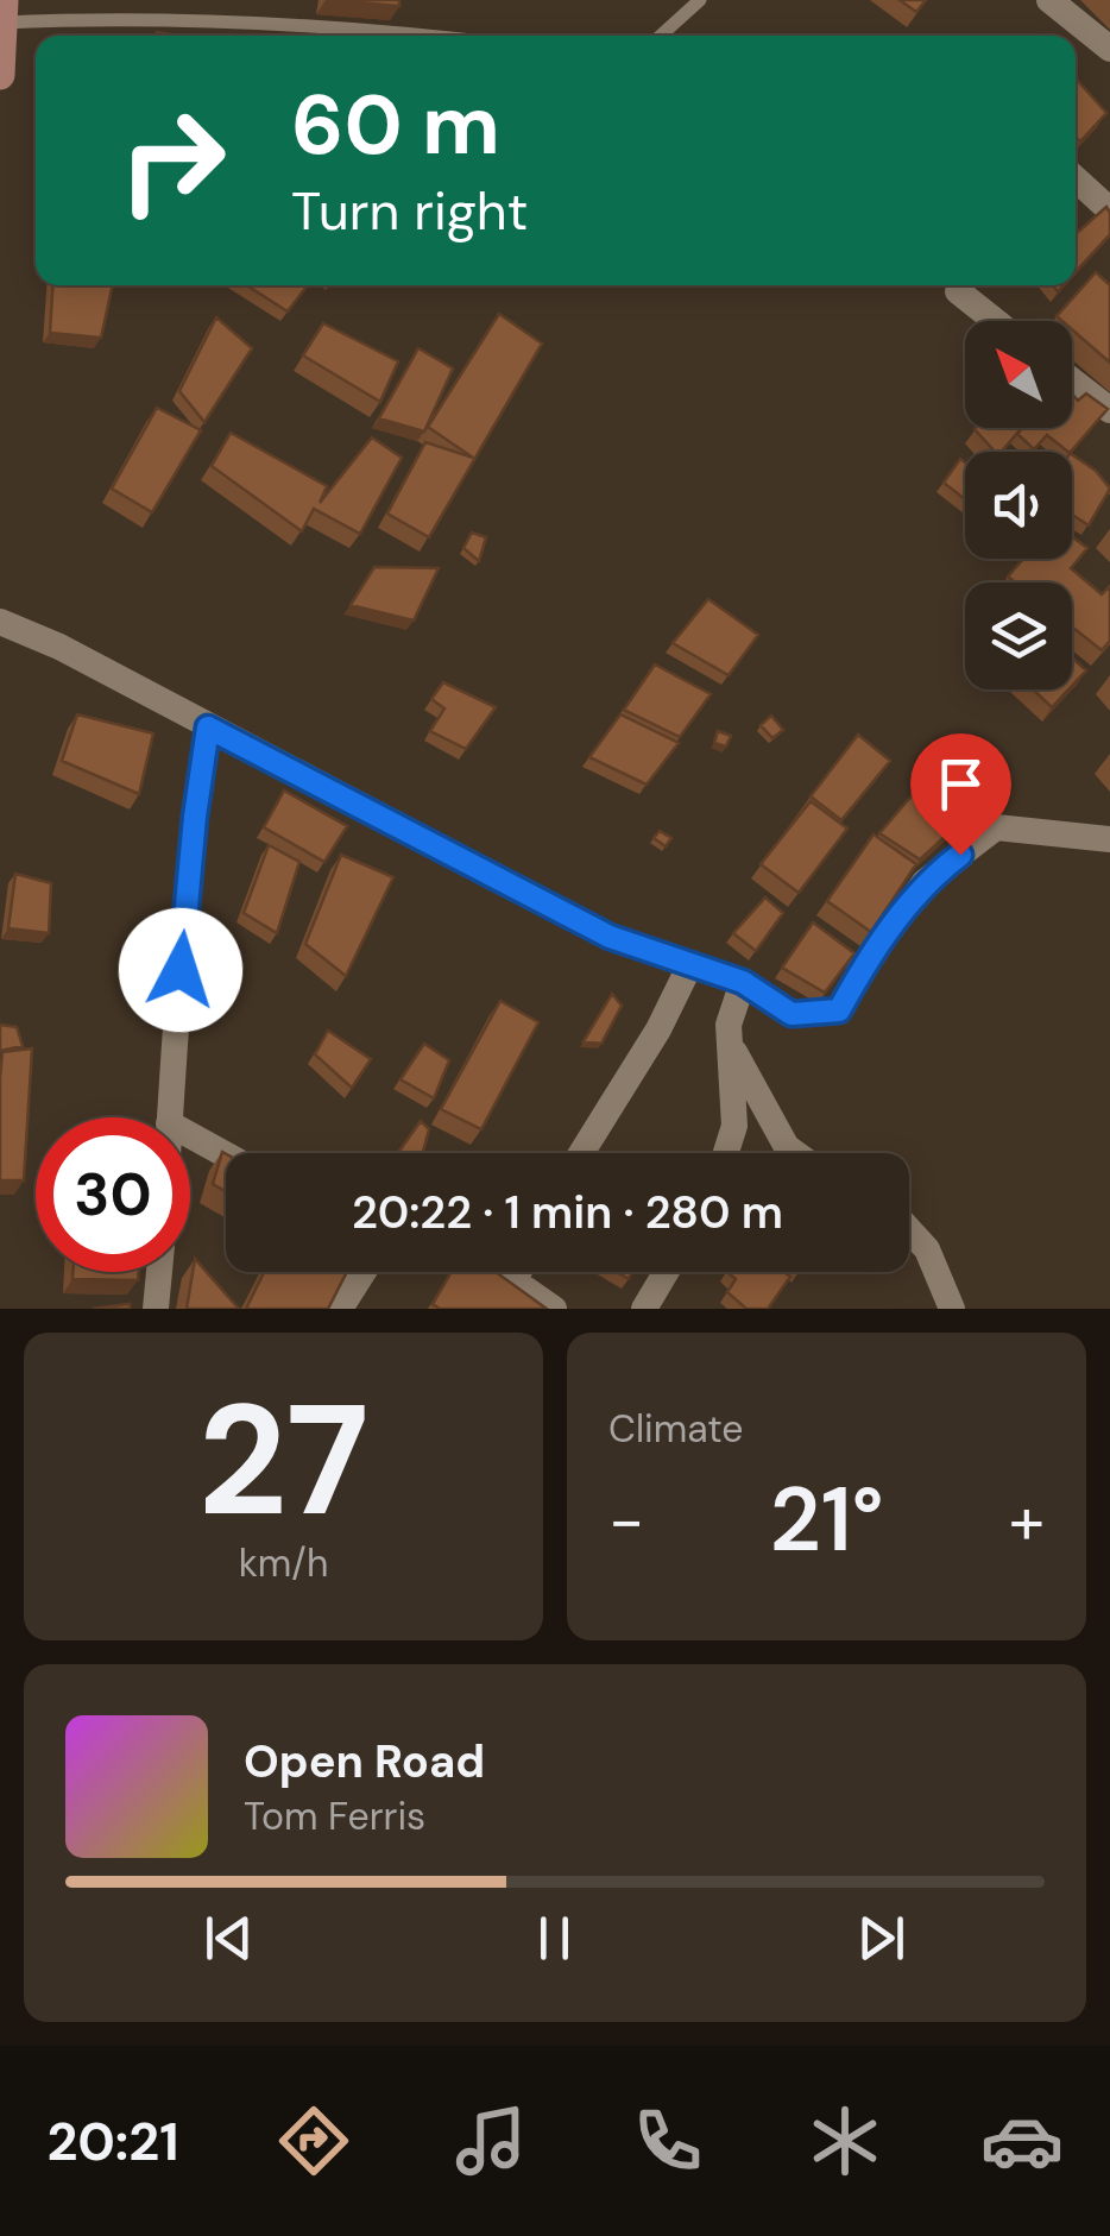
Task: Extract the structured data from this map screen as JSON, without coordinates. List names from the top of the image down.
{
  "north": "top left",
  "page": {
    "turn": ["60 m", "Turn right"],
    "limit": "30",
    "trip": "20:22 · 1 min · 280 m",
    "tile": [
      ["27", "km/h"],
      "Climate"
    ],
    "heat": ["−", "21°", "+"],
    "song": ["Open Road", "Tom Ferris"],
    "tabs": "20:21"
  }
}
